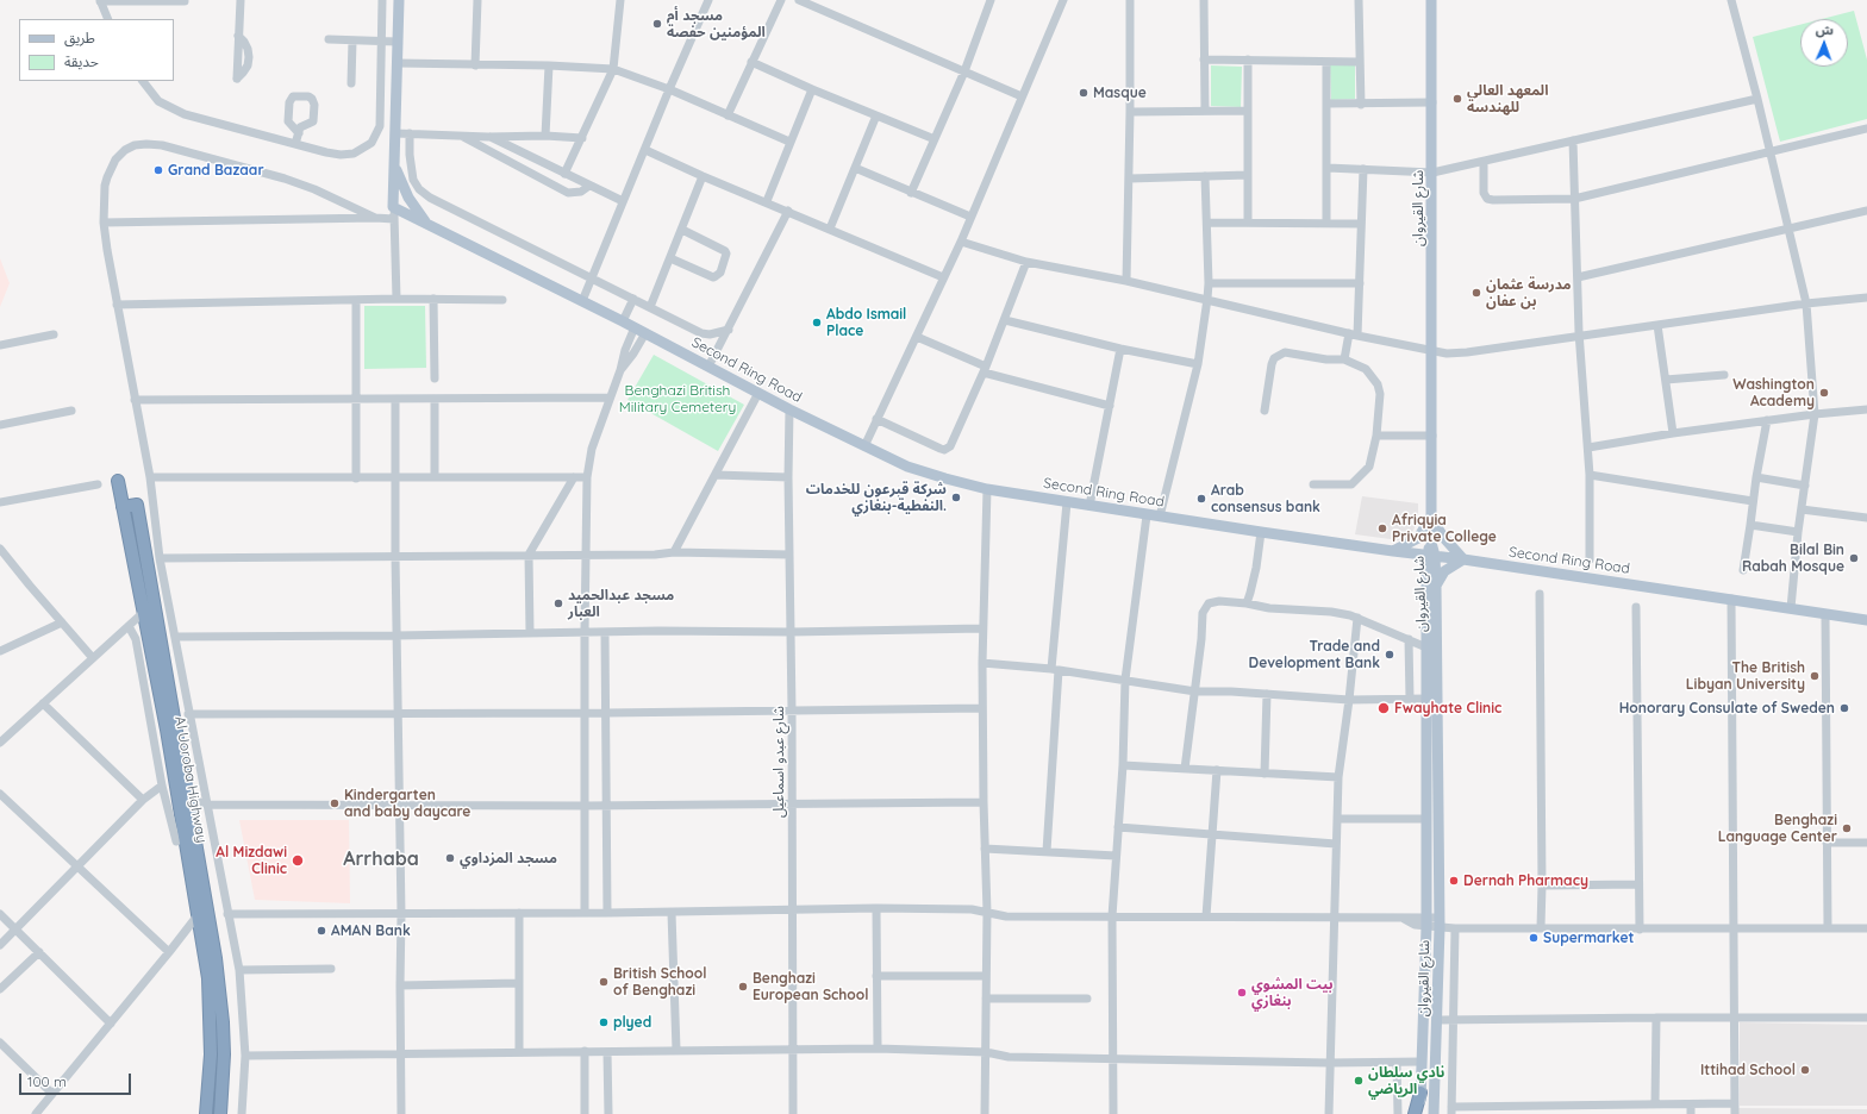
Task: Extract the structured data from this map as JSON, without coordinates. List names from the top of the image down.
{
  "streets": {
    "highway": ["Al Uoroba Highway"],
    "main road": ["شارع القيروان", "Second Ring Road"],
    "street": ["شارع عبدو اسماعيل"]
  },
  "crossings": [
    ["شارع القيروان", "Second Ring Road"],
    ["Second Ring Road", "شارع عبدو اسماعيل"]
  ],
  "districts": ["Arrhaba"],
  "parks": ["Benghazi British Military Cemetery"],
  "places": [
    "مسجد أم المؤمنين حفصة",
    "Masque",
    "المعهد العالي للهندسة",
    "Grand Bazaar",
    "مدرسة عثمان بن عفان",
    "Abdo Ismail Place",
    "Washington Academy",
    "شركة قبرعون للخدمات النفطية-بنغازي.",
    "Arab consensus bank",
    "Afriqyia Private College",
    "Bilal Bin Rabah Mosque",
    "مسجد عبدالحميد العبار",
    "Trade and Development Bank",
    "The British Libyan University",
    "Fwayhate Clinic",
    "Honorary Consulate of Sweden",
    "Kindergarten and baby daycare",
    "Benghazi Language Center",
    "مسجد المزداوي",
    "Al Mizdawi Clinic",
    "Dernah Pharmacy",
    "AMAN Bank",
    "Supermarket",
    "British School of Benghazi",
    "Benghazi European School",
    "بيت المشوي بنغازي",
    "plyed",
    "Ittihad School",
    "نادي سلطان الرياضي"
  ],
  "legend": ["طريق", "حديقة"],
  "scale_bar": "100 m",
  "north": "top"
}
